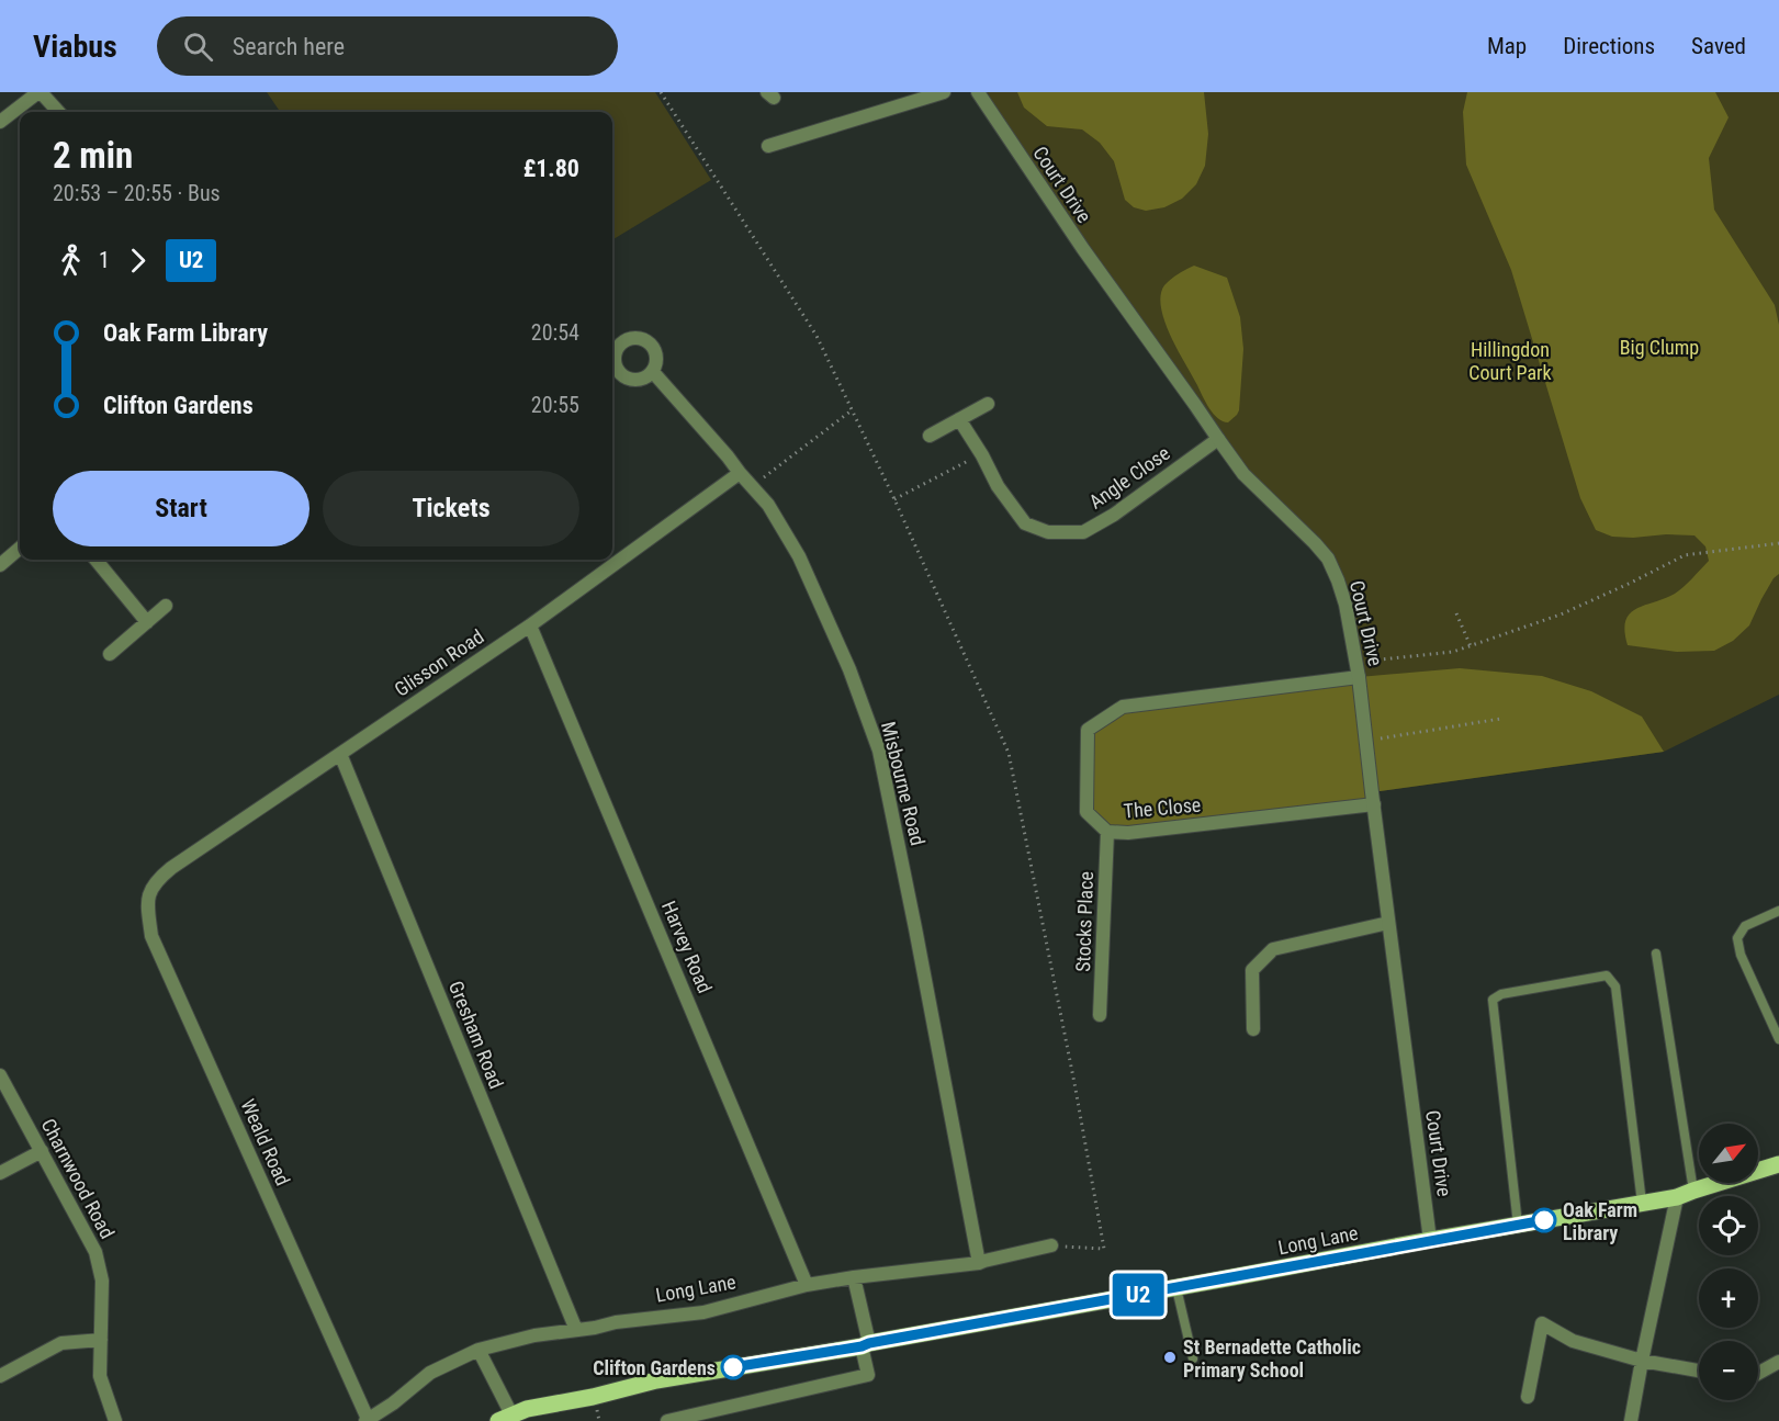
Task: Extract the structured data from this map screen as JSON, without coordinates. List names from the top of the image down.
{
  "streets": {
    "main road": ["Long Lane"],
    "street": [
      "Court Drive",
      "Angle Close",
      "Glisson Road",
      "Misbourne Road",
      "The Close",
      "Stocks Place",
      "Harvey Road",
      "Gresham Road",
      "Weald Road",
      "Charnwood Road"
    ]
  },
  "crossings": [
    ["Court Drive", "Angle Close"],
    ["Court Drive", "The Close"],
    ["Court Drive", "Long Lane"],
    ["Glisson Road", "Misbourne Road"],
    ["Glisson Road", "Harvey Road"],
    ["Glisson Road", "Gresham Road"],
    ["Glisson Road", "Weald Road"],
    ["Misbourne Road", "Long Lane"],
    ["The Close", "Stocks Place"],
    ["Harvey Road", "Long Lane"],
    ["Gresham Road", "Long Lane"],
    ["Weald Road", "Long Lane"]
  ],
  "parks": ["Big Clump", "Hillingdon Court Park"],
  "places": ["Oak Farm Library", "St Bernadette Catholic Primary School", "Clifton Gardens"],
  "lines": ["bus line U2"],
  "north": "top right",
  "page": {
    "header": "Viabus",
    "search": "Search here",
    "nav": ["Map", "Directions", "Saved"],
    "on_map": "U2",
    "heading": ["2 min", "20:53 – 20:55 · Bus", "£1.80"],
    "legs": ["1", "U2"],
    "list": [
      {
        "name": "Oak Farm Library",
        "value": "20:54"
      },
      {
        "name": "Clifton Gardens",
        "value": "20:55"
      }
    ],
    "buttons": ["Start", "Tickets"],
    "map_buttons": ["+", "−"]
  }
}
